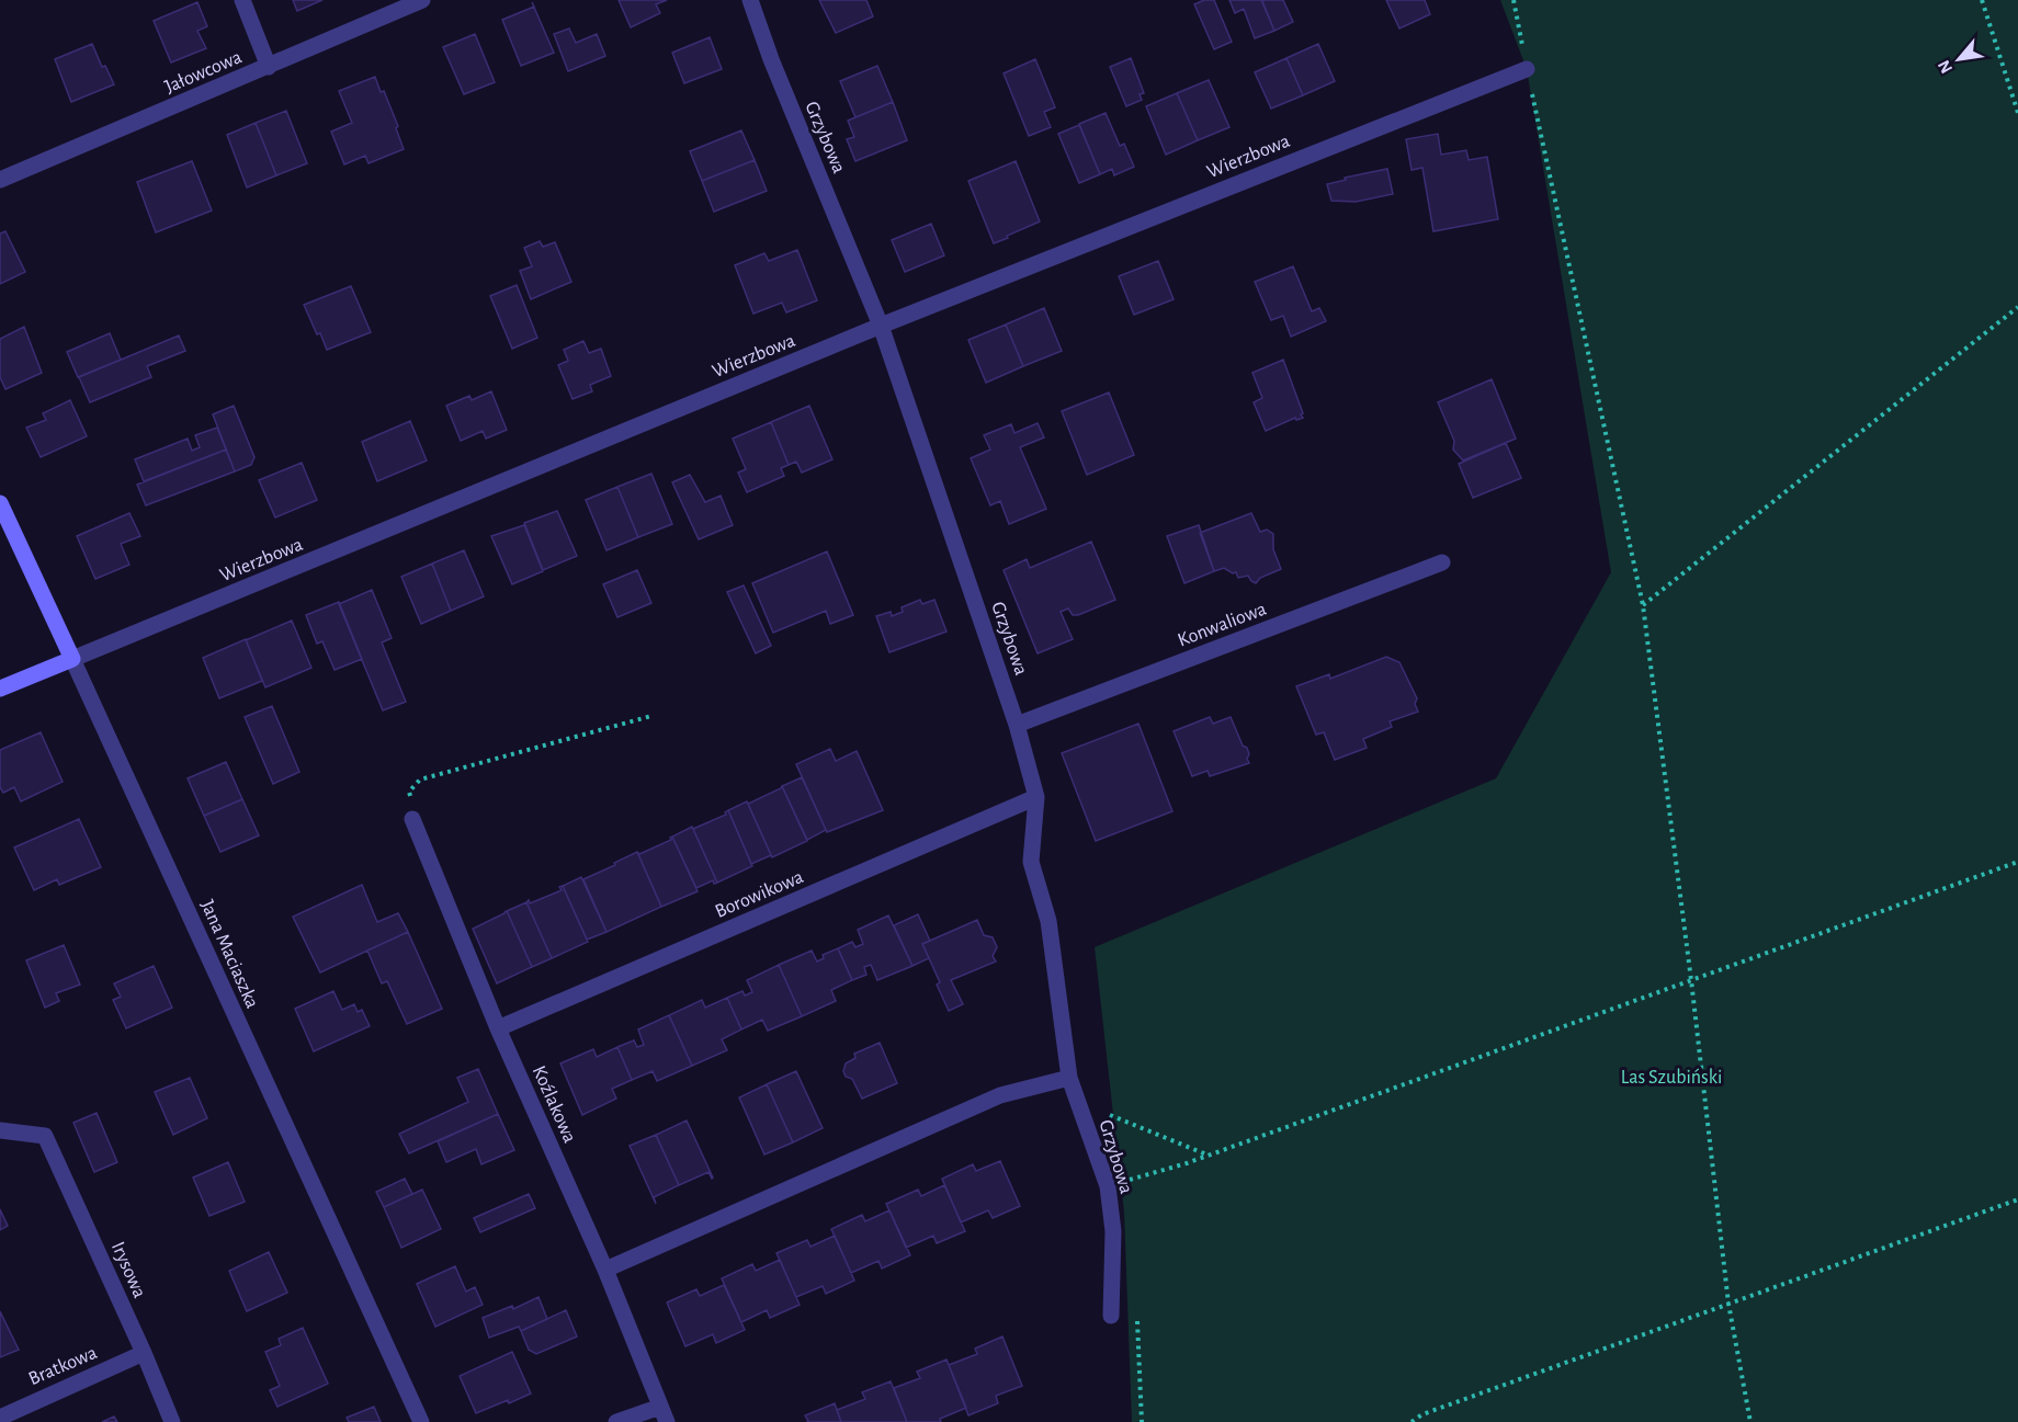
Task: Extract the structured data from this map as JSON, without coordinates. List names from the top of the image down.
{
  "streets": {
    "street": [
      "Jałowcowa",
      "Grzybowa",
      "Wierzbowa",
      "Konwaliowa",
      "Borowikowa",
      "Jana Maciaszka",
      "Koźlakowa",
      "Irysowa",
      "Bratkowa"
    ]
  },
  "crossings": [
    ["Grzybowa", "Wierzbowa"],
    ["Grzybowa", "Konwaliowa"],
    ["Grzybowa", "Borowikowa"],
    ["Wierzbowa", "Jana Maciaszka"],
    ["Borowikowa", "Koźlakowa"],
    ["Irysowa", "Bratkowa"]
  ],
  "parks": ["Las Szubiński"],
  "north": "bottom left"
}
